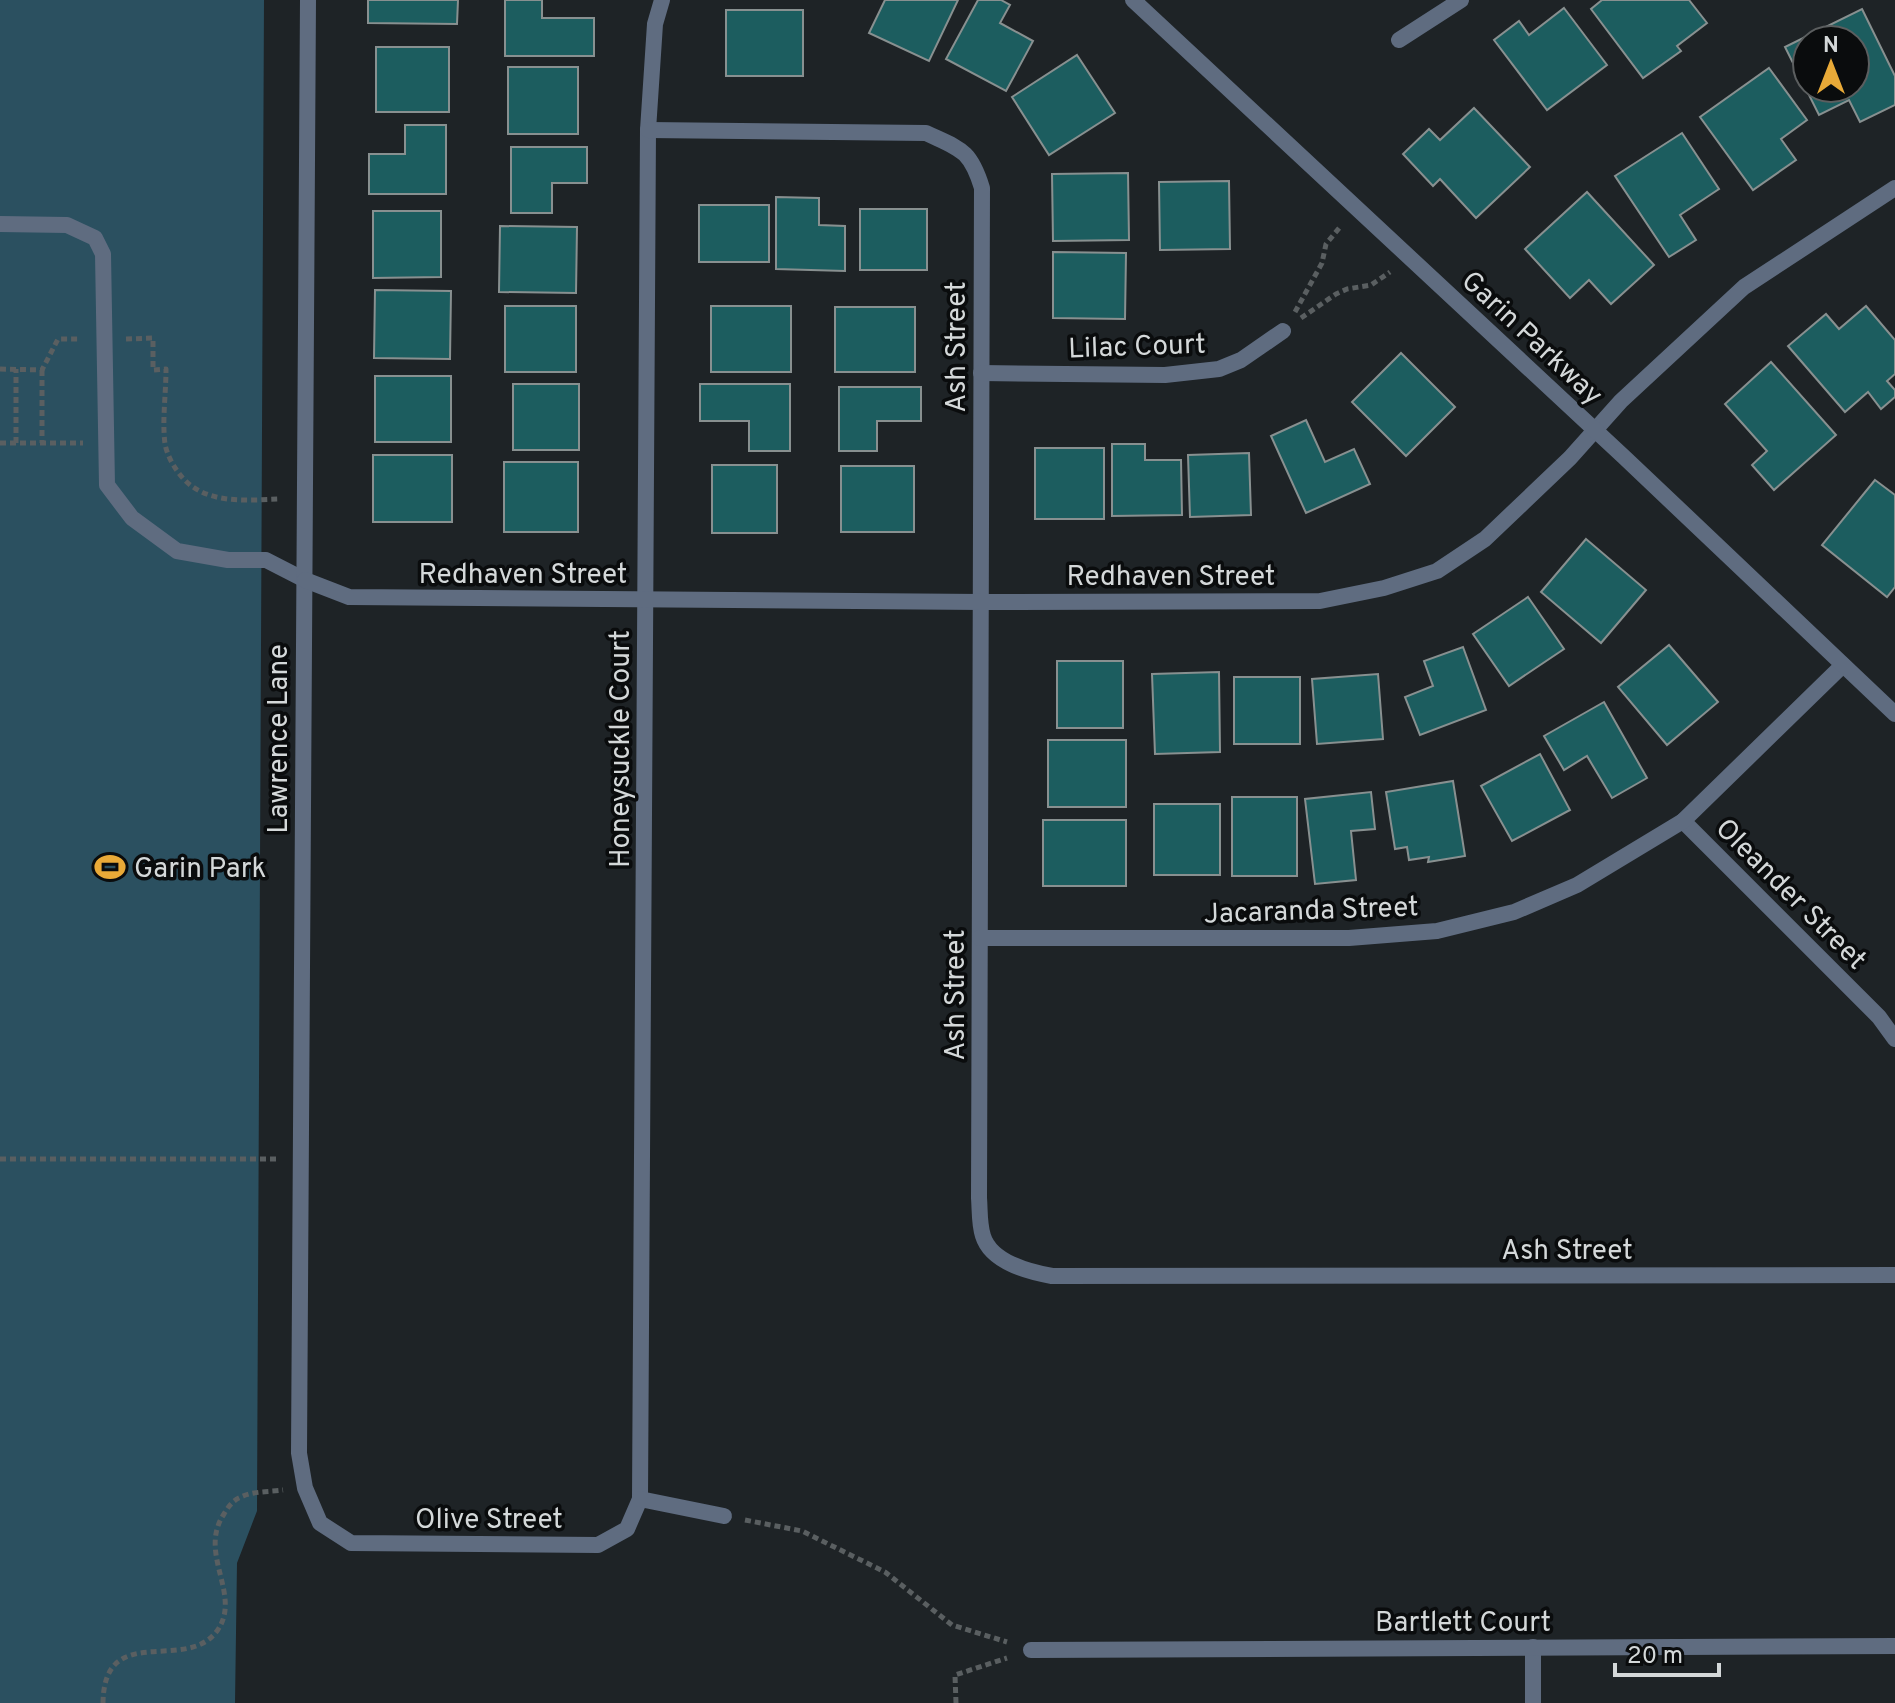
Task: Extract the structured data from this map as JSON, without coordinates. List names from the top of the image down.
{
  "streets": {
    "street": [
      "Garin Parkway",
      "Lilac Court",
      "Ash Street",
      "Redhaven Street",
      "Lawrence Lane",
      "Honeysuckle Court",
      "Oleander Street",
      "Jacaranda Street",
      "Olive Street",
      "Bartlett Court"
    ]
  },
  "crossings": [
    ["Garin Parkway", "Redhaven Street"],
    ["Garin Parkway", "Jacaranda Street"],
    ["Lilac Court", "Ash Street"],
    ["Ash Street", "Redhaven Street"],
    ["Ash Street", "Honeysuckle Court"],
    ["Ash Street", "Jacaranda Street"],
    ["Redhaven Street", "Lawrence Lane"],
    ["Redhaven Street", "Honeysuckle Court"],
    ["Lawrence Lane", "Olive Street"],
    ["Honeysuckle Court", "Olive Street"],
    ["Oleander Street", "Jacaranda Street"]
  ],
  "places": {
    "sports": ["Garin Park"]
  },
  "scale_bar": "20 m",
  "north": "top"
}
